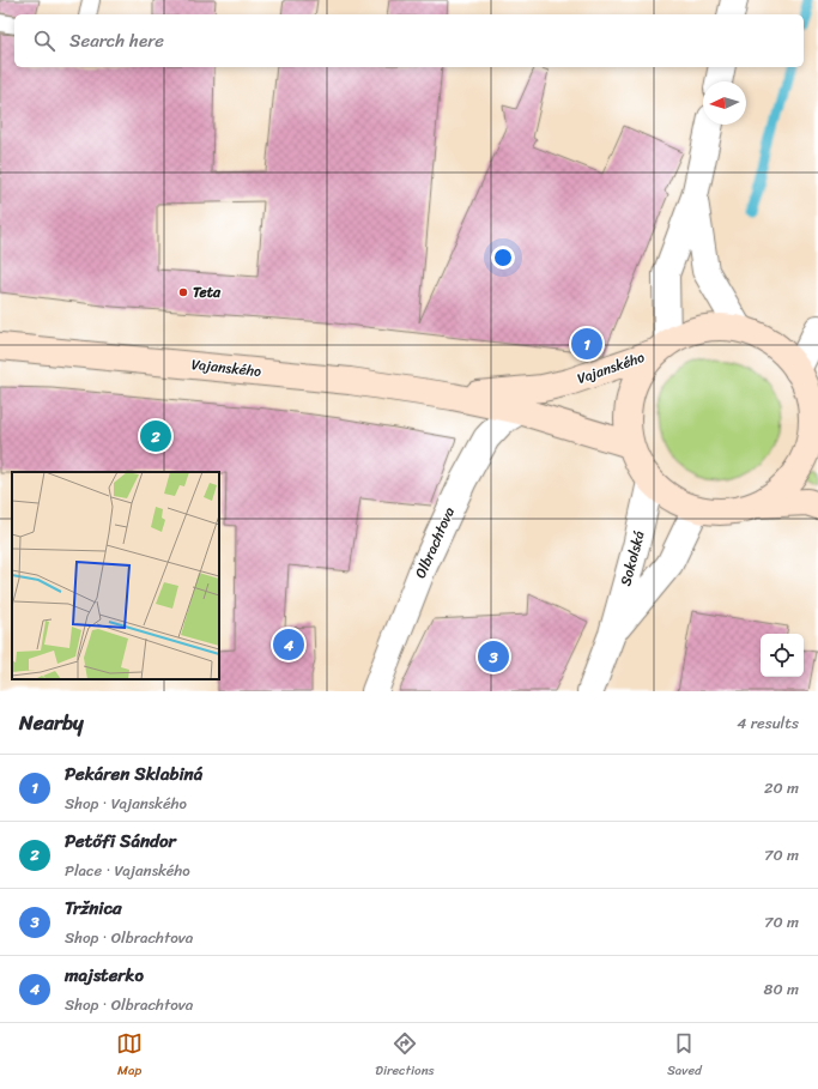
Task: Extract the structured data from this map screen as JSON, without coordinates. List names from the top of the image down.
{
  "streets": {
    "main road": ["Vajanského"],
    "street": ["Olbrachtova", "Sokolská"]
  },
  "crossings": [
    ["Vajanského", "Olbrachtova"],
    ["Vajanského", "Sokolská"]
  ],
  "places": ["Teta"],
  "north": "left",
  "page": {
    "search": "Search here",
    "pins": [
      "1",
      "2",
      "4",
      "3"
    ],
    "heading": ["Nearby", "4 results"],
    "list": [
      {
        "mark": "1",
        "name": "Pekáren Sklabiná",
        "note": "Shop · Vajanského",
        "value": "20 m"
      },
      {
        "mark": "2",
        "name": "Petőfi Sándor",
        "note": "Place · Vajanského",
        "value": "70 m"
      },
      {
        "mark": "3",
        "name": "Tržnica",
        "note": "Shop · Olbrachtova",
        "value": "70 m"
      },
      {
        "mark": "4",
        "name": "majsterko",
        "note": "Shop · Olbrachtova",
        "value": "80 m"
      }
    ],
    "nav": ["Map", "Directions", "Saved"]
  }
}
